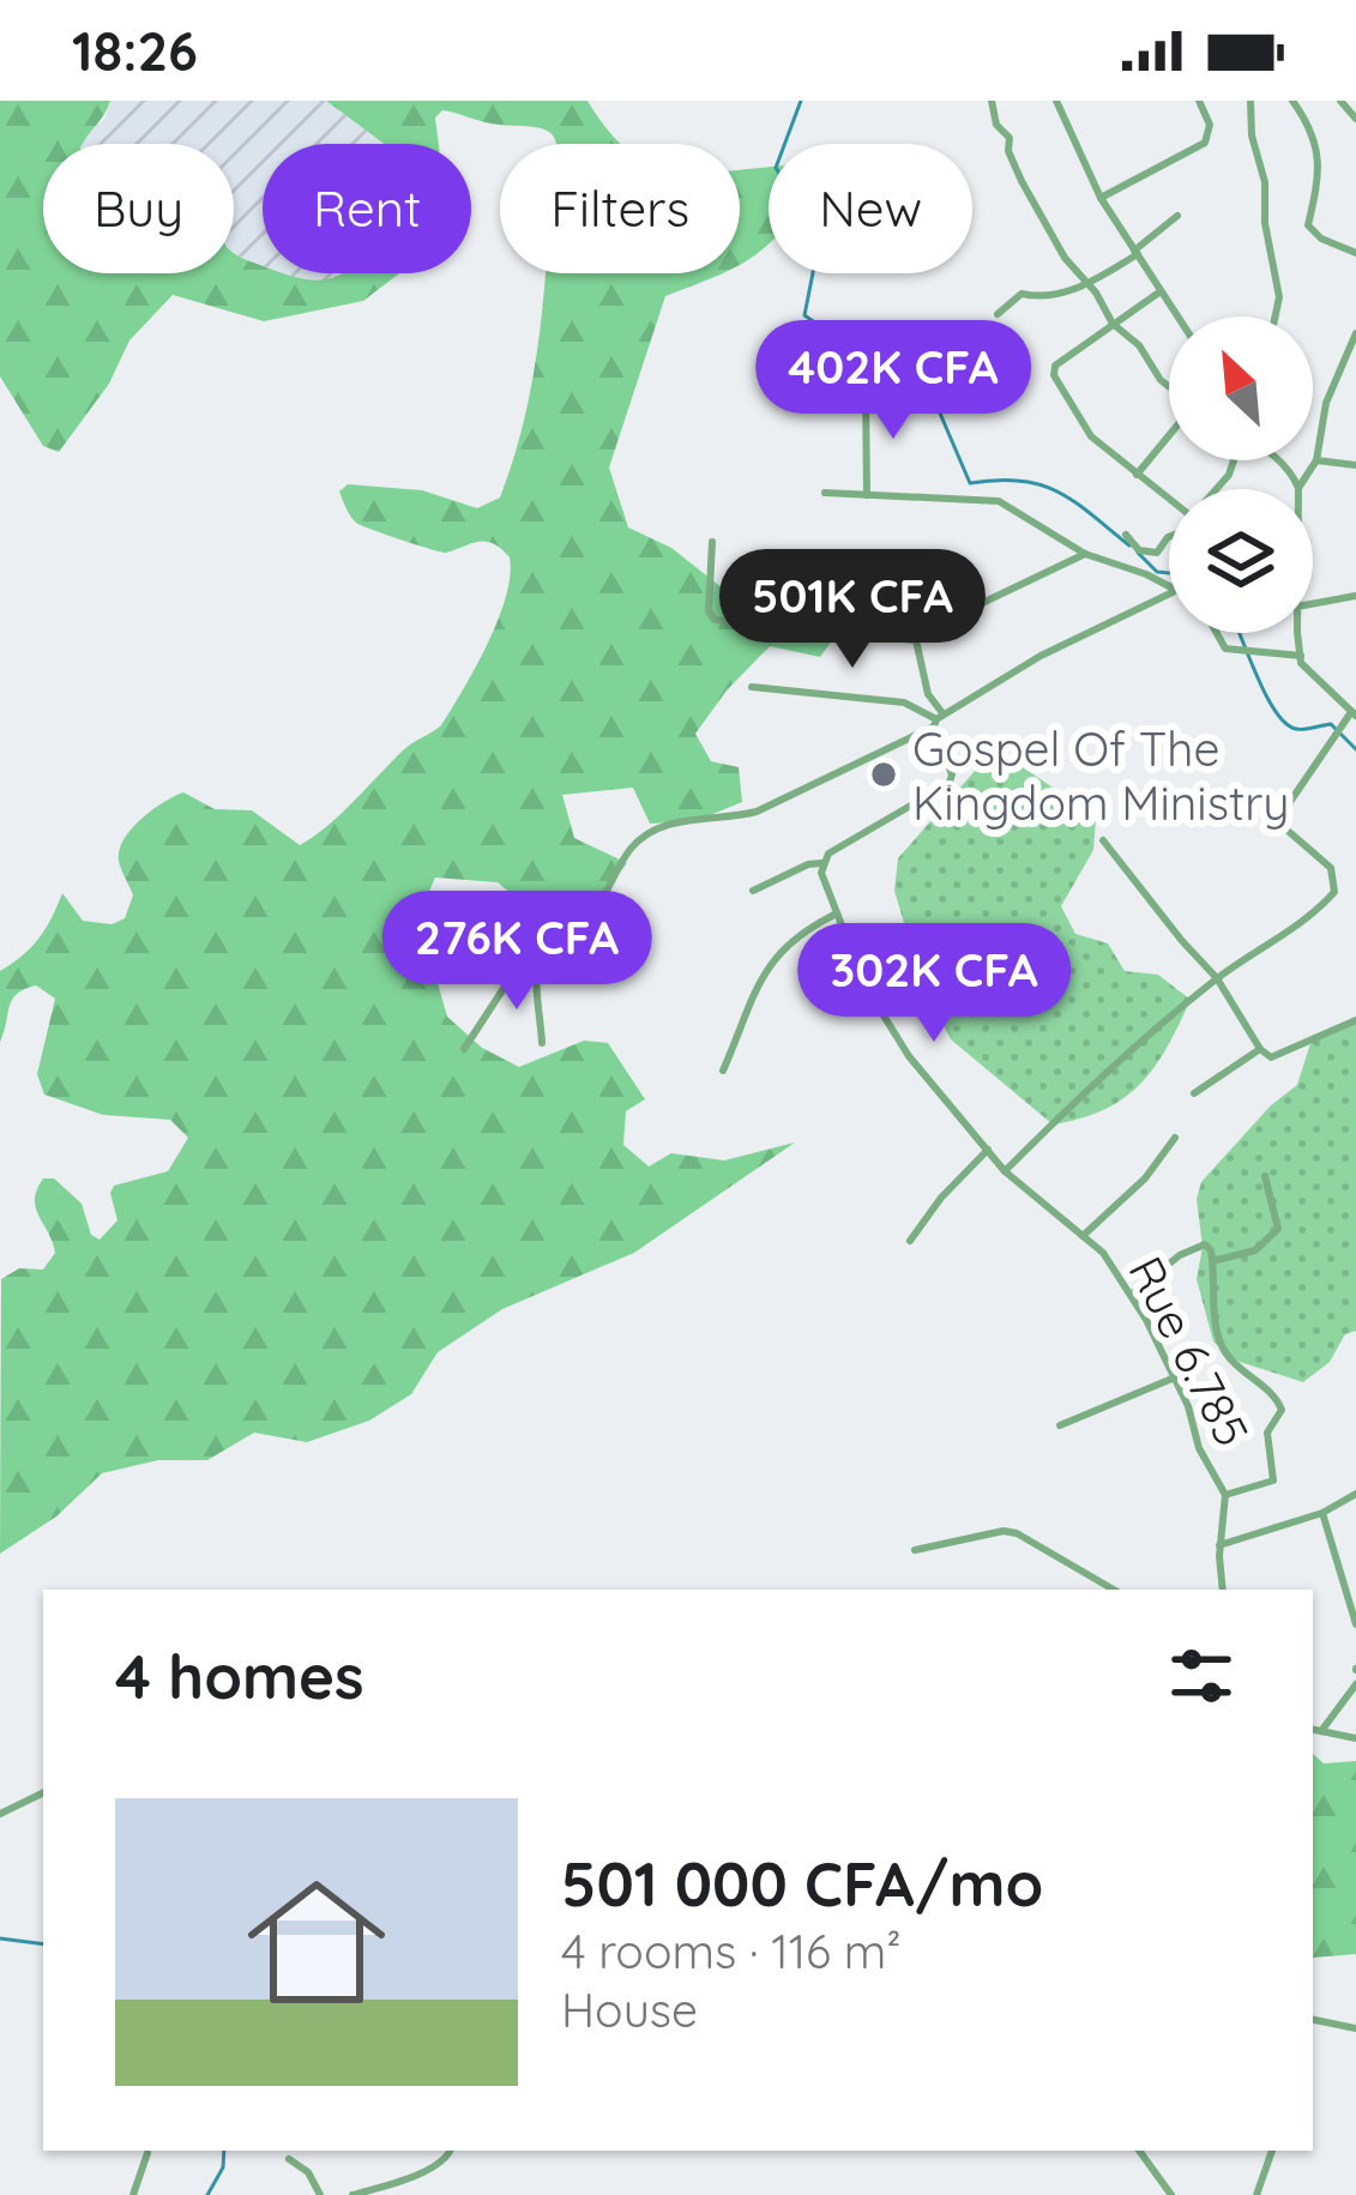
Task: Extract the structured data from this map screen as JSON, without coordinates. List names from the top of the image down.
{
  "streets": {
    "street": ["Rue 6.785"]
  },
  "places": ["Gospel Of The Kingdom Ministry"],
  "north": "top left",
  "page": {
    "status": "18:26",
    "chip": [
      "Buy",
      "Rent",
      "Filters",
      "New"
    ],
    "price": [
      "402K CFA",
      "501K CFA",
      "276K CFA",
      "302K CFA"
    ],
    "heading": "4 homes",
    "list": [
      {
        "name": "501 000 CFA/mo",
        "note": "4 rooms · 116 m² · House"
      }
    ]
  }
}
